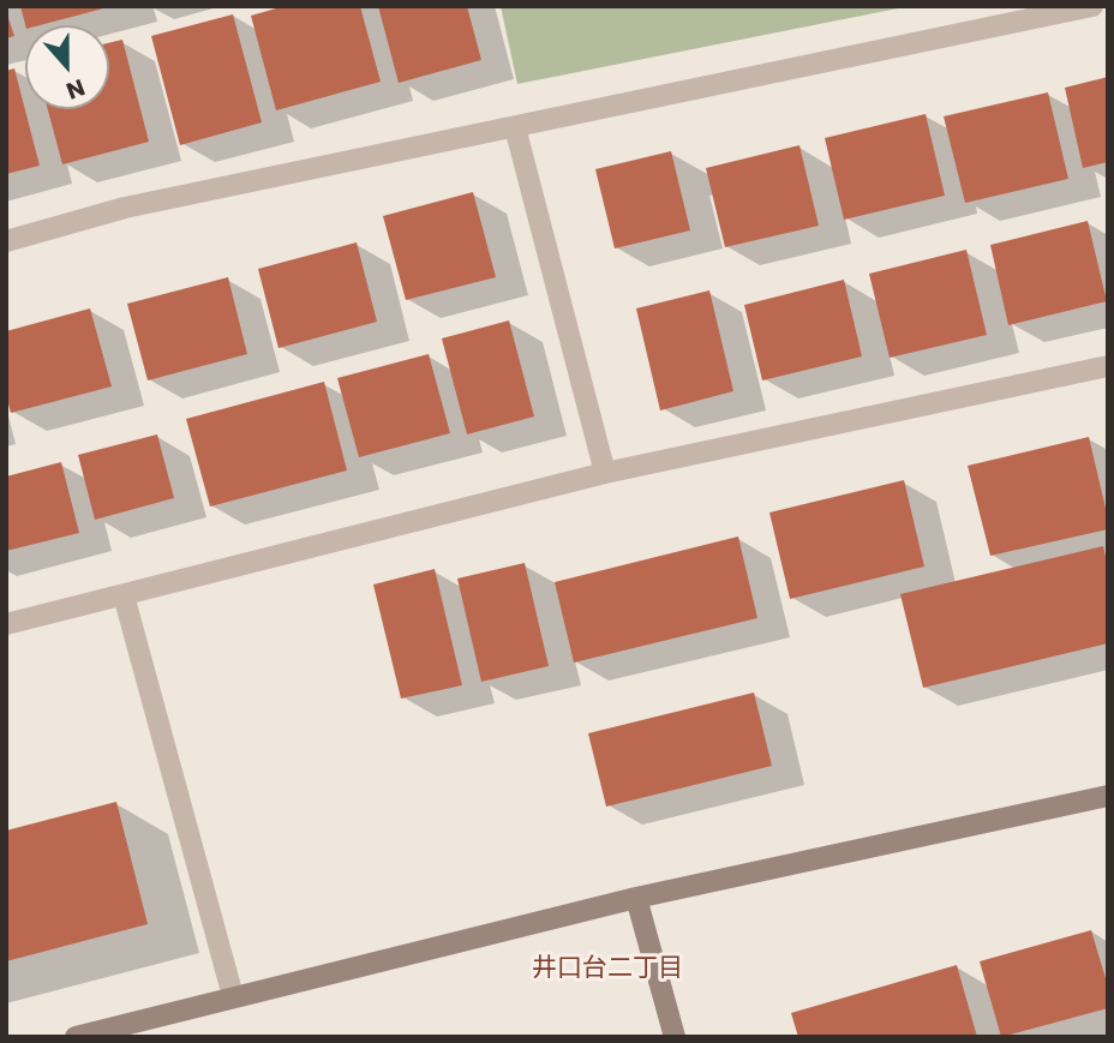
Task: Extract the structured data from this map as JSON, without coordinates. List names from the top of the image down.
{
  "districts": ["井口台二丁目"],
  "north": "bottom"
}
